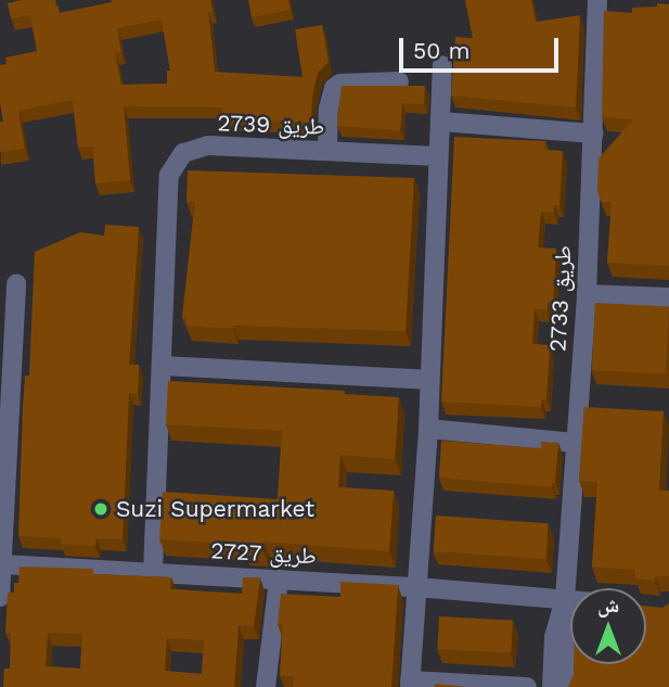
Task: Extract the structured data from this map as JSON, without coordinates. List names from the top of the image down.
{
  "streets": {
    "street": ["طريق 2739", "طريق 2733", "طريق 2727"]
  },
  "crossings": [
    ["طريق 2739", "طريق 2727"],
    ["طريق 2733", "طريق 2727"]
  ],
  "places": ["Suzi Supermarket"],
  "scale_bar": "50 m",
  "north": "top"
}
